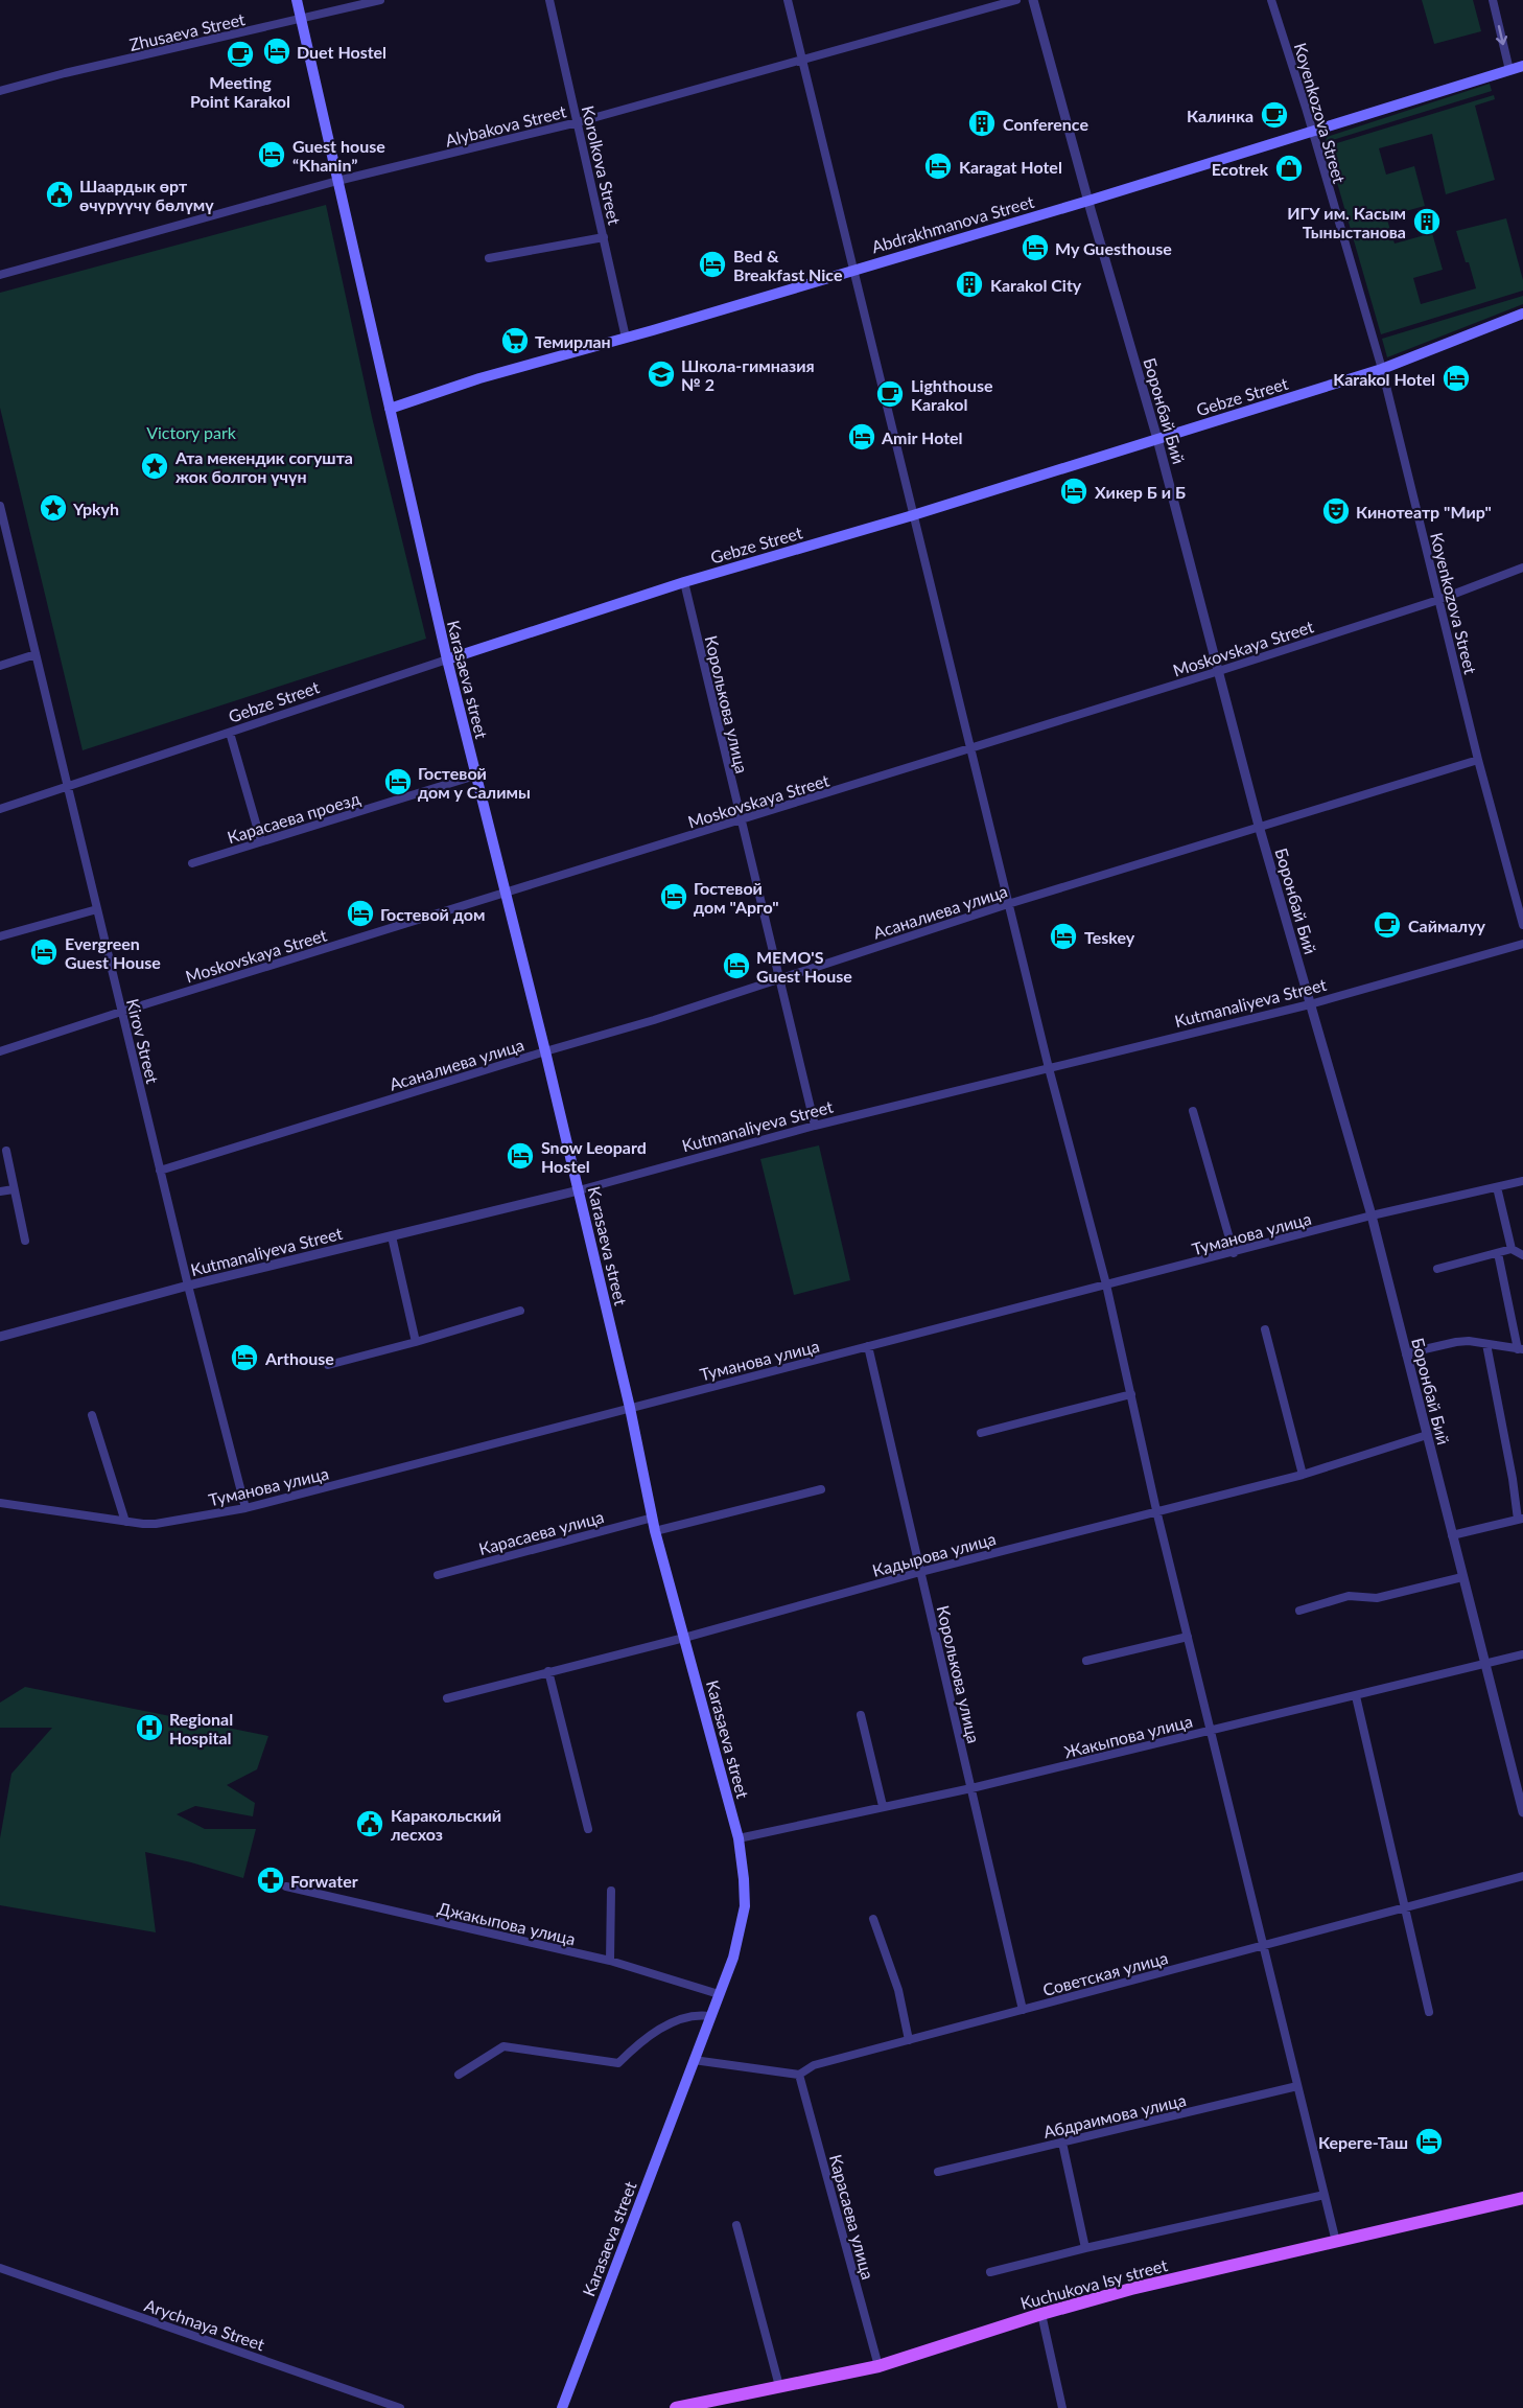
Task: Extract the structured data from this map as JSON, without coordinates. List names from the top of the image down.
{
  "streets": {
    "main road": [
      "Abdrakhmanova Street",
      "Gebze Street",
      "Karasaeva street",
      "Kuchukova Isy street"
    ],
    "street": [
      "Zhusaeva Street",
      "Koyenkozova Street",
      "Alybakova Street",
      "Korolkova Street",
      "Боронбай Бий",
      "Moskovskaya Street",
      "Королькова улица",
      "Карасаева проезд",
      "Асаналиева улица",
      "Kutmanaliyeva Street",
      "Kirov Street",
      "Туманова улица",
      "Карасаева улица",
      "Кадырова улица",
      "Жакыпова улица",
      "Джакыпова улица",
      "Советская улица",
      "Абдраимова улица",
      "Arychnaya Street"
    ]
  },
  "crossings": [
    ["Zhusaeva Street", "Karasaeva street"],
    ["Koyenkozova Street", "Abdrakhmanova Street"],
    ["Koyenkozova Street", "Gebze Street"],
    ["Koyenkozova Street", "Moskovskaya Street"],
    ["Koyenkozova Street", "Асаналиева улица"],
    ["Alybakova Street", "Korolkova Street"],
    ["Alybakova Street", "Karasaeva street"],
    ["Korolkova Street", "Abdrakhmanova Street"],
    ["Abdrakhmanova Street", "Боронбай Бий"],
    ["Abdrakhmanova Street", "Karasaeva street"],
    ["Gebze Street", "Боронбай Бий"],
    ["Gebze Street", "Karasaeva street"],
    ["Gebze Street", "Королькова улица"],
    ["Gebze Street", "Kirov Street"],
    ["Боронбай Бий", "Moskovskaya Street"],
    ["Боронбай Бий", "Асаналиева улица"],
    ["Боронбай Бий", "Kutmanaliyeva Street"],
    ["Боронбай Бий", "Туманова улица"],
    ["Боронбай Бий", "Кадырова улица"],
    ["Боронбай Бий", "Жакыпова улица"],
    ["Moskovskaya Street", "Karasaeva street"],
    ["Moskovskaya Street", "Королькова улица"],
    ["Moskovskaya Street", "Kirov Street"],
    ["Karasaeva street", "Карасаева проезд"],
    ["Karasaeva street", "Асаналиева улица"],
    ["Karasaeva street", "Kutmanaliyeva Street"],
    ["Karasaeva street", "Туманова улица"],
    ["Karasaeva street", "Карасаева улица"],
    ["Karasaeva street", "Кадырова улица"],
    ["Karasaeva street", "Жакыпова улица"],
    ["Karasaeva street", "Джакыпова улица"],
    ["Karasaeva street", "Советская улица"],
    ["Королькова улица", "Асаналиева улица"],
    ["Королькова улица", "Kutmanaliyeva Street"],
    ["Королькова улица", "Туманова улица"],
    ["Королькова улица", "Кадырова улица"],
    ["Королькова улица", "Жакыпова улица"],
    ["Королькова улица", "Советская улица"],
    ["Асаналиева улица", "Kirov Street"],
    ["Kutmanaliyeva Street", "Kirov Street"],
    ["Kirov Street", "Туманова улица"],
    ["Карасаева улица", "Советская улица"],
    ["Карасаева улица", "Kuchukova Isy street"]
  ],
  "parks": ["Victory park"],
  "places": {
    "hotel": [
      "Duet Hostel",
      "Guest house “Khanin”",
      "Karagat Hotel",
      "My Guesthouse",
      "Bed & Breakfast Nice",
      "Karakol Hotel",
      "Amir Hotel",
      "Хикер Б и Б",
      "Гостевой дом у Салимы",
      "Гостевой дом \"Арго\"",
      "Гостевой дом",
      "Teskey",
      "Evergreen Guest House",
      "MEMO'S Guest House",
      "Snow Leopard Hostel",
      "Arthouse",
      "Кереге-Таш"
    ],
    "cafe": [
      "Meeting Point Karakol",
      "Калинка",
      "Lighthouse Karakol",
      "Саймалуу"
    ],
    "building": ["Conference", "ИГУ им. Касым Тыныстанова", "Karakol City"],
    "shop": ["Ecotrek"],
    "public building": ["Шаардык өрт өчүрүүчү бөлүмү", "Каракольский лесхоз"],
    "supermarket": ["Темирлан"],
    "school or university": ["Школа-гимназия № 2"],
    "place": ["Ата мекендик согушта жок болгон үчүн", "Ypkyh"],
    "theatre": ["Кинотеатр \"Мир\""],
    "hospital": ["Regional Hospital"],
    "pharmacy": ["Forwater"]
  }
}
